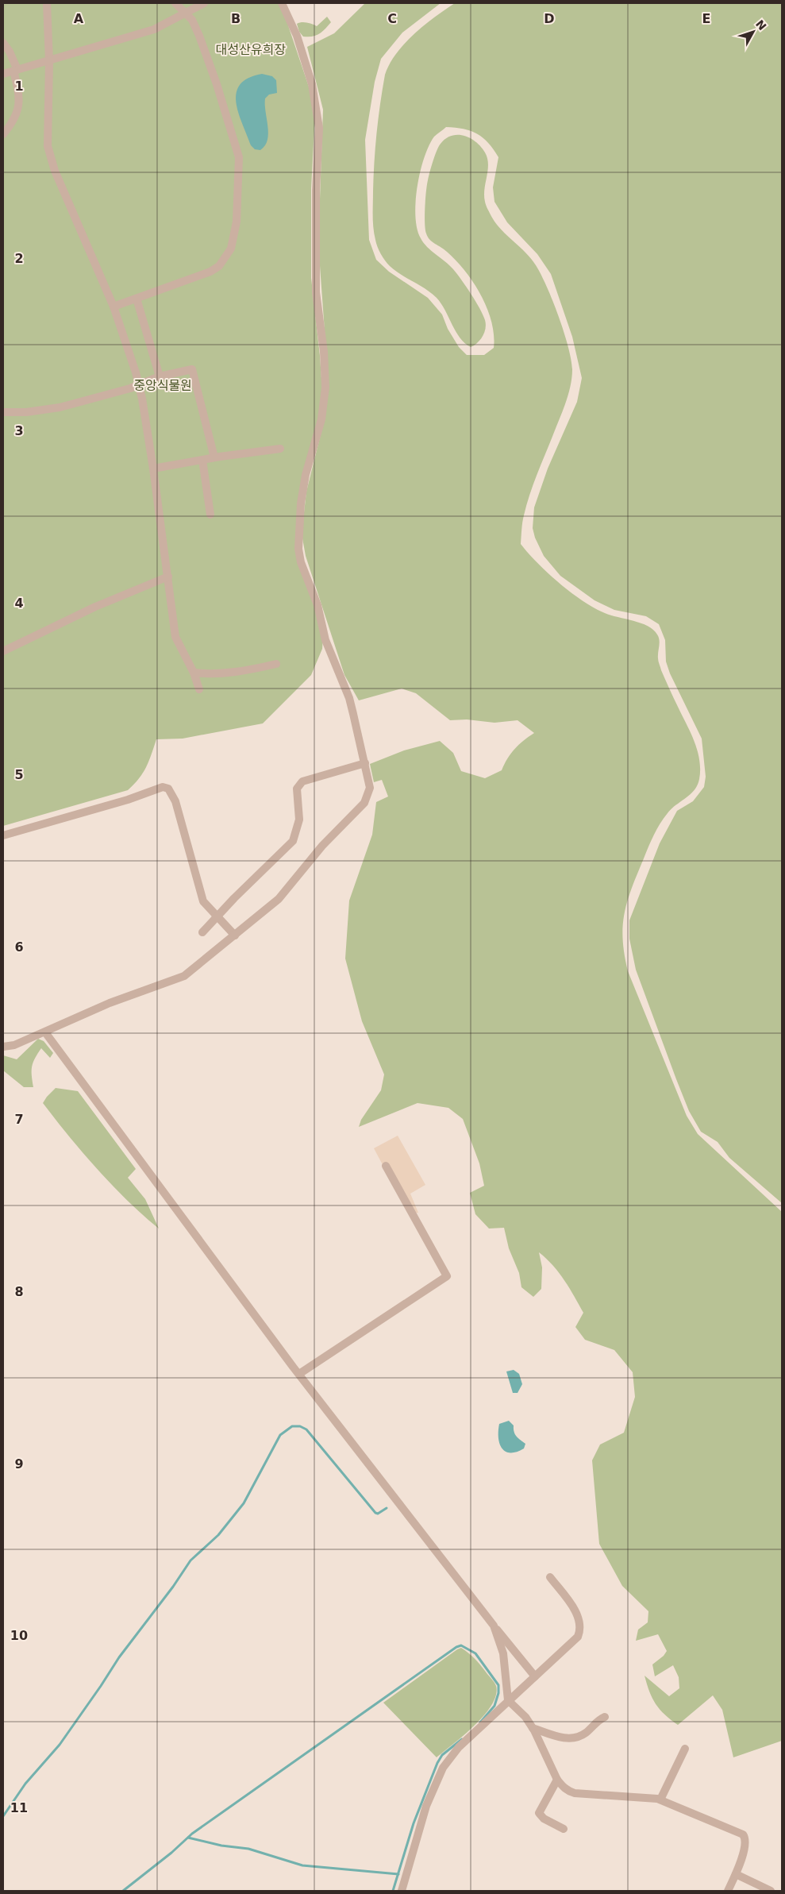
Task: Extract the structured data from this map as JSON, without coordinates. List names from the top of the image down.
{
  "parks": ["대성산유희장", "중앙식물원"],
  "north": "top right",
  "grid": {
    "columns": [
      "A",
      "B",
      "C",
      "D",
      "E"
    ],
    "rows": [
      "1",
      "2",
      "3",
      "4",
      "5",
      "6",
      "7",
      "8",
      "9",
      "10",
      "11"
    ]
  }
}
